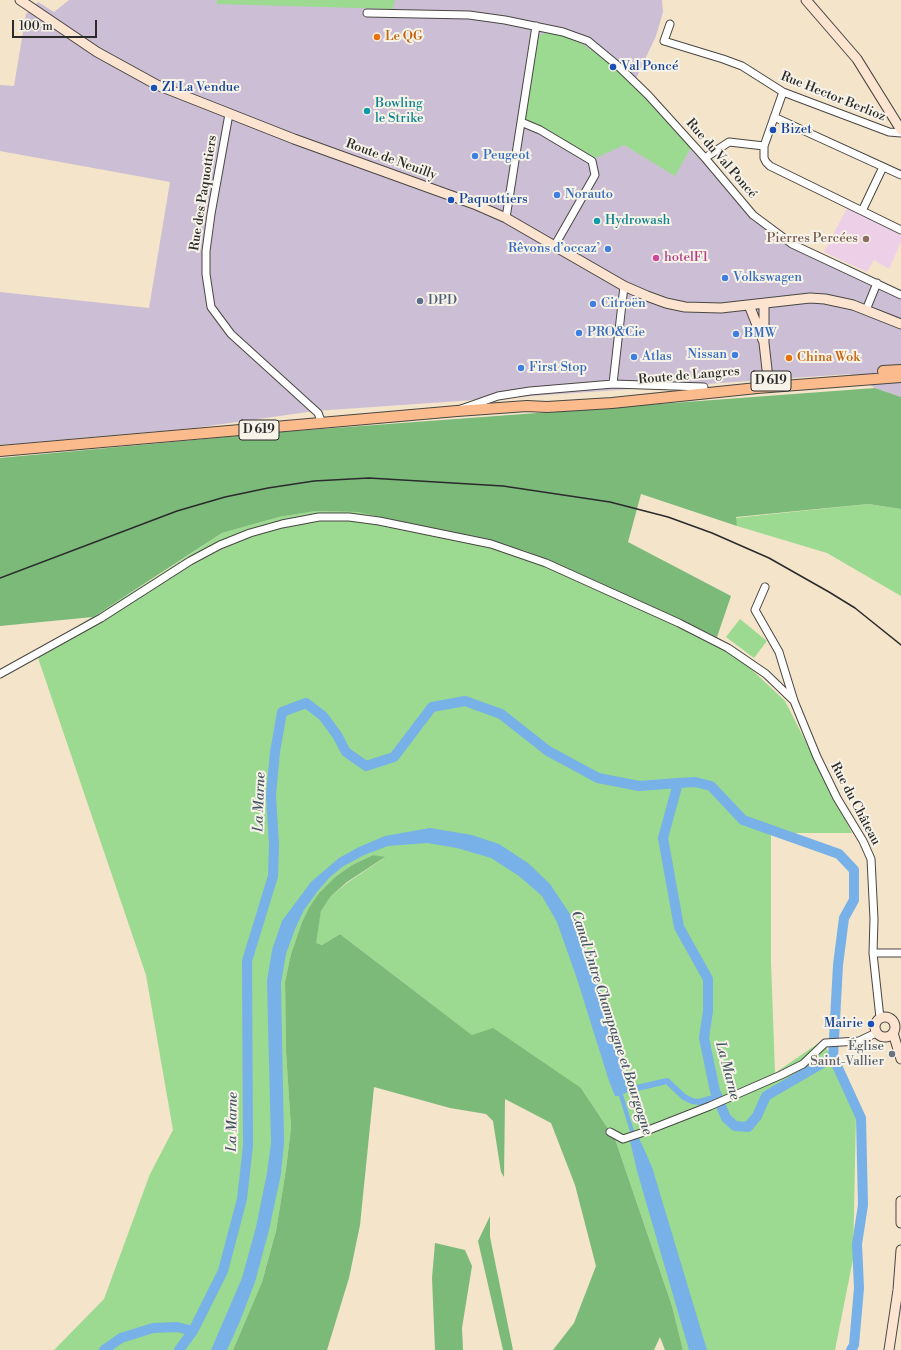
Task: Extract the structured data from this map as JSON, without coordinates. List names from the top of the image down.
{
  "streets": {
    "main road": ["Route de Neuilly", "Route de Langres", "D 619"],
    "street": [
      "Rue Hector Berlioz",
      "Rue du Val Poncé",
      "Rue des Paquottiers",
      "Rue du Château"
    ]
  },
  "crossings": [
    ["Route de Neuilly", "Rue des Paquottiers"],
    ["Rue des Paquottiers", "D 619"],
    ["Route de Langres", "D 619"]
  ],
  "water": ["La Marne", "Canal Entre Champagne et Bourgogne"],
  "places": [
    "Le QG",
    "Val Poncé",
    "ZI La Vendue",
    "Bowling le Strike",
    "Bizet",
    "Peugeot",
    "Norauto",
    "Paquottiers",
    "Hydrowash",
    "Pierres Percées",
    "Rêvons d’occaz’",
    "hotelF1",
    "Volkswagen",
    "DPD",
    "Citroën",
    "PRO&Cie",
    "BMW",
    "Nissan",
    "Atlas",
    "China Wok",
    "First Stop",
    "Mairie",
    "Église Saint-Vallier"
  ],
  "scale_bar": "100 m"
}
